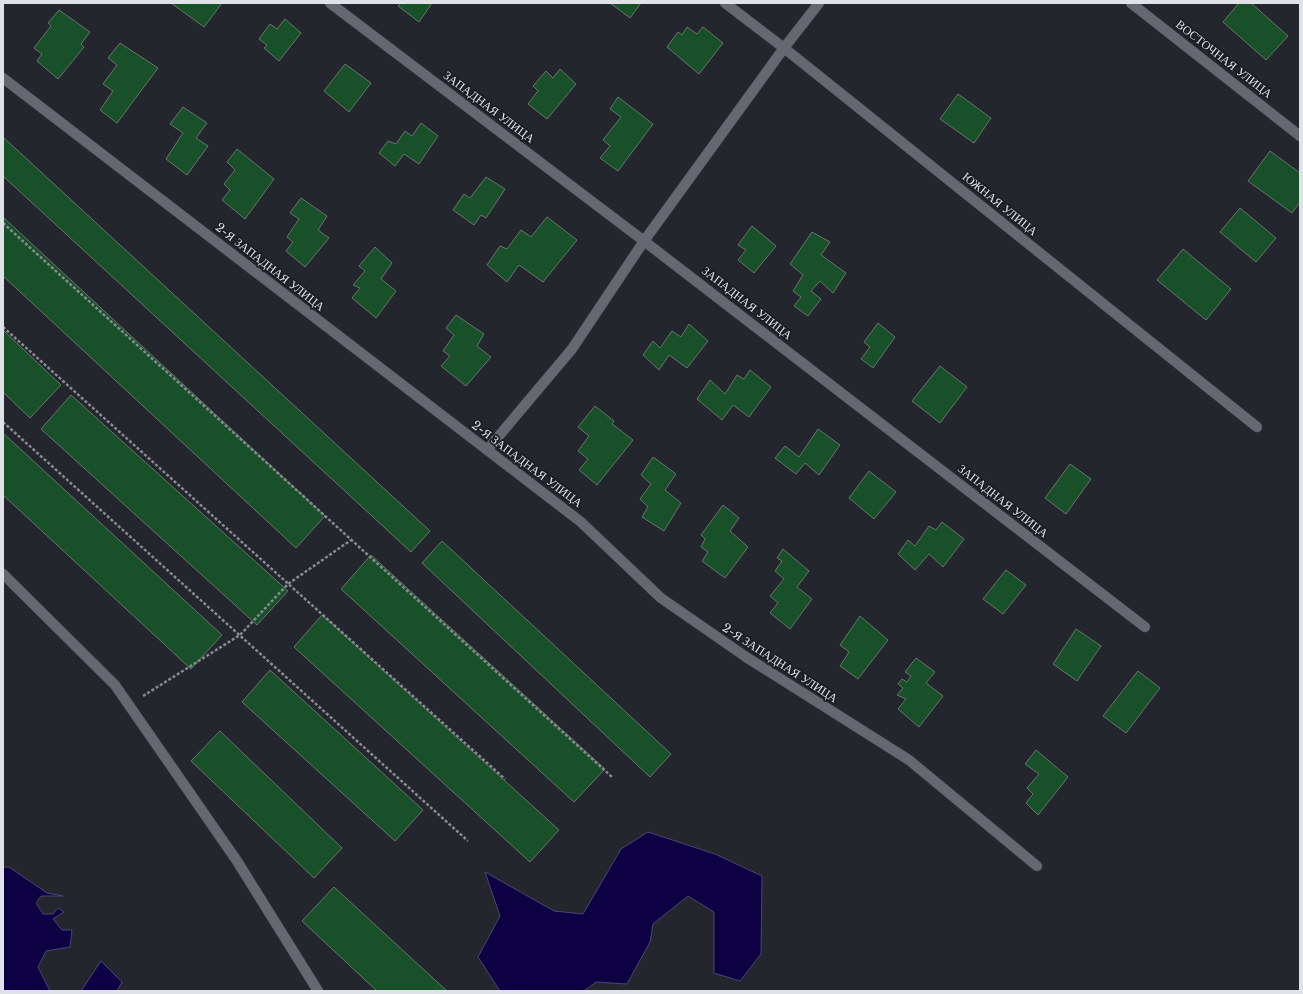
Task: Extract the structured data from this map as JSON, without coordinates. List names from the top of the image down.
{
  "streets": {
    "street": [
      "ВОСТОЧНАЯ УЛИЦА",
      "ЗАПАДНАЯ УЛИЦА",
      "ЮЖНАЯ УЛИЦА",
      "2-Я ЗАПАДНАЯ УЛИЦА"
    ]
  }
}
